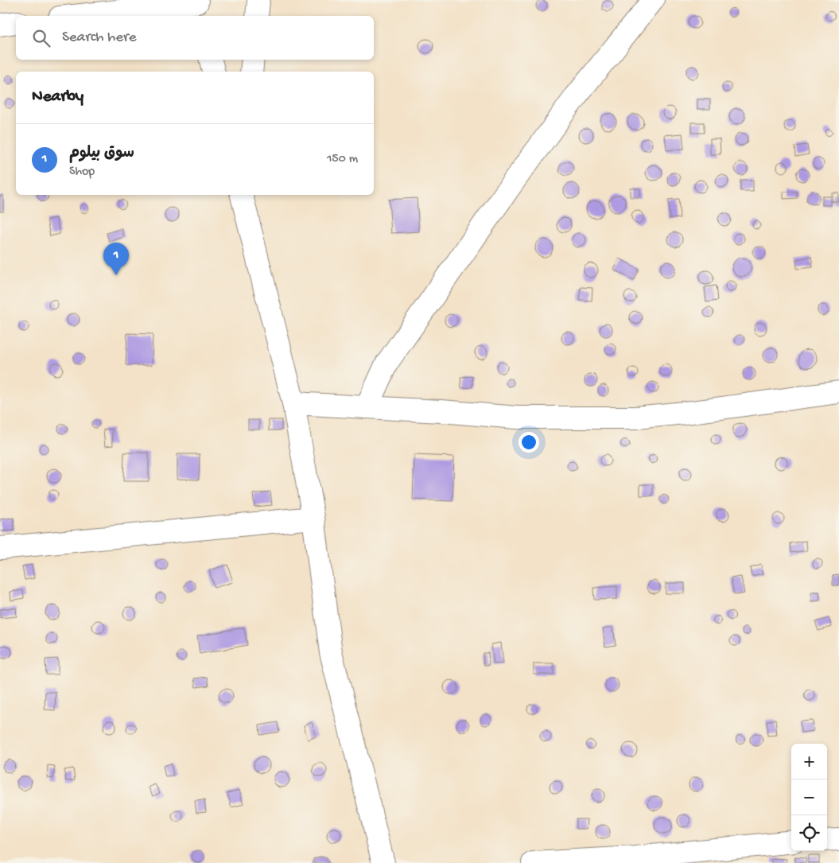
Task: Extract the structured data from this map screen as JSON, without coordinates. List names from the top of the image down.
{
  "page": {
    "search": "Search here",
    "heading": "Nearby",
    "list": [
      {
        "mark": "1",
        "name": "سوق بيلوم",
        "note": "Shop",
        "value": "150 m"
      }
    ],
    "pins": "1",
    "map_buttons": ["+", "−"]
  }
}
